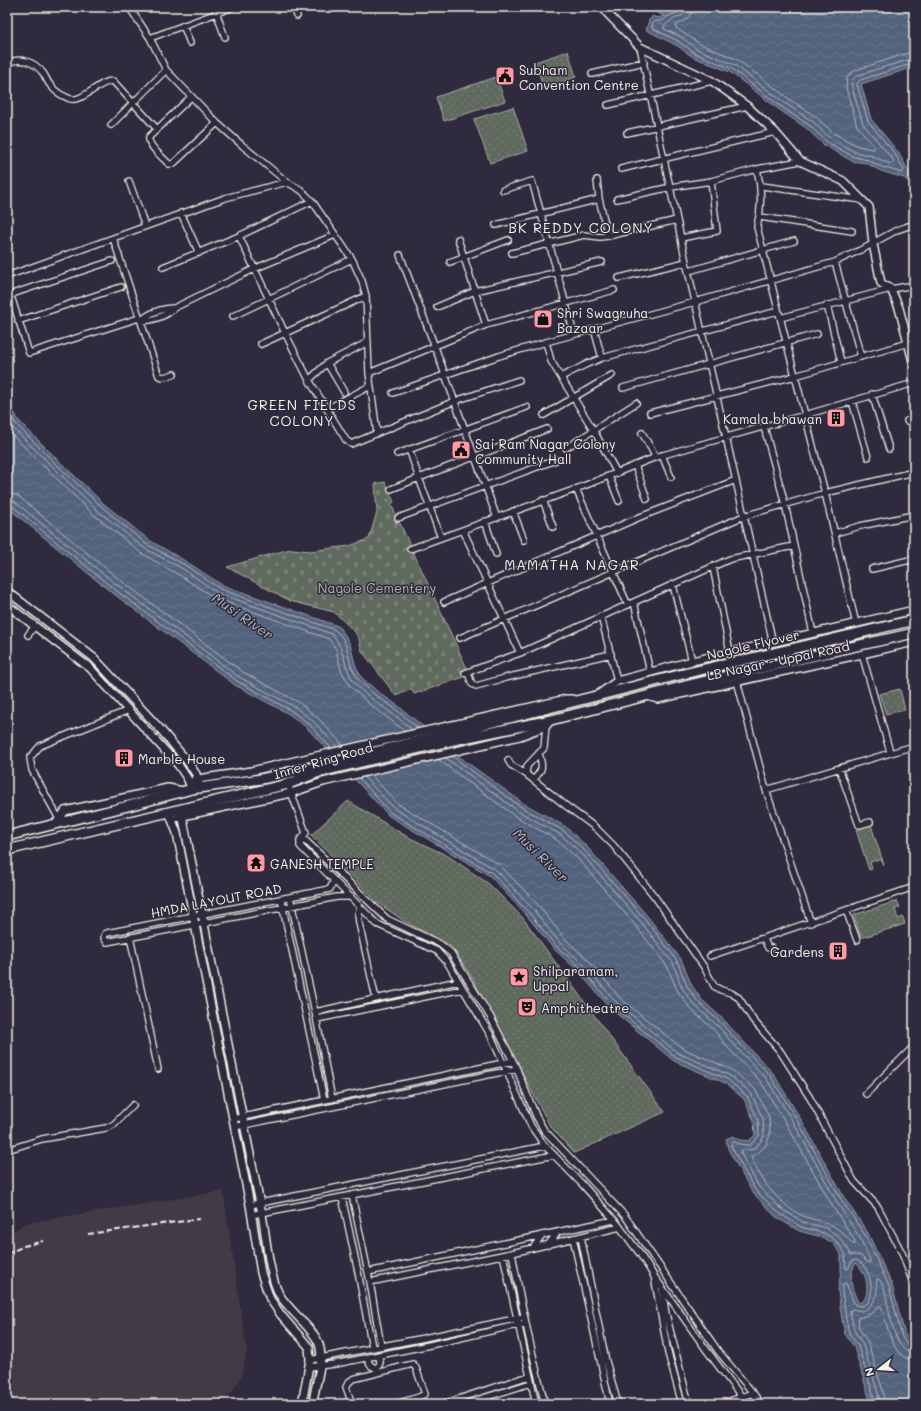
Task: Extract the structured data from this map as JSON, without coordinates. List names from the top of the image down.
{
  "streets": {
    "highway": ["Nagole Flyover", "Inner Ring Road"],
    "street": ["LB Nagar - Uppal Road", "HMDA LAYOUT ROAD"]
  },
  "crossings": [
    ["Nagole Flyover", "LB Nagar - Uppal Road"],
    ["Nagole Flyover", "Inner Ring Road"],
    ["LB Nagar - Uppal Road", "Inner Ring Road"]
  ],
  "districts": ["BK REDDY COLONY", "GREEN FIELDS COLONY", "MAMATHA NAGAR"],
  "water": ["Musi River"],
  "parks": ["Nagole Cementery"],
  "places": {
    "public building": ["Subham Convention Centre", "Sai Ram Nagar Colony Community Hall"],
    "shop": ["Shri Swagruha Bazaar"],
    "building": ["Kamala bhawan", "Marble House", "Gardens"],
    "temple": ["GANESH TEMPLE"],
    "place": ["Shilparamam, Uppal"],
    "theatre": ["Amphitheatre"]
  },
  "north": "left"
}
